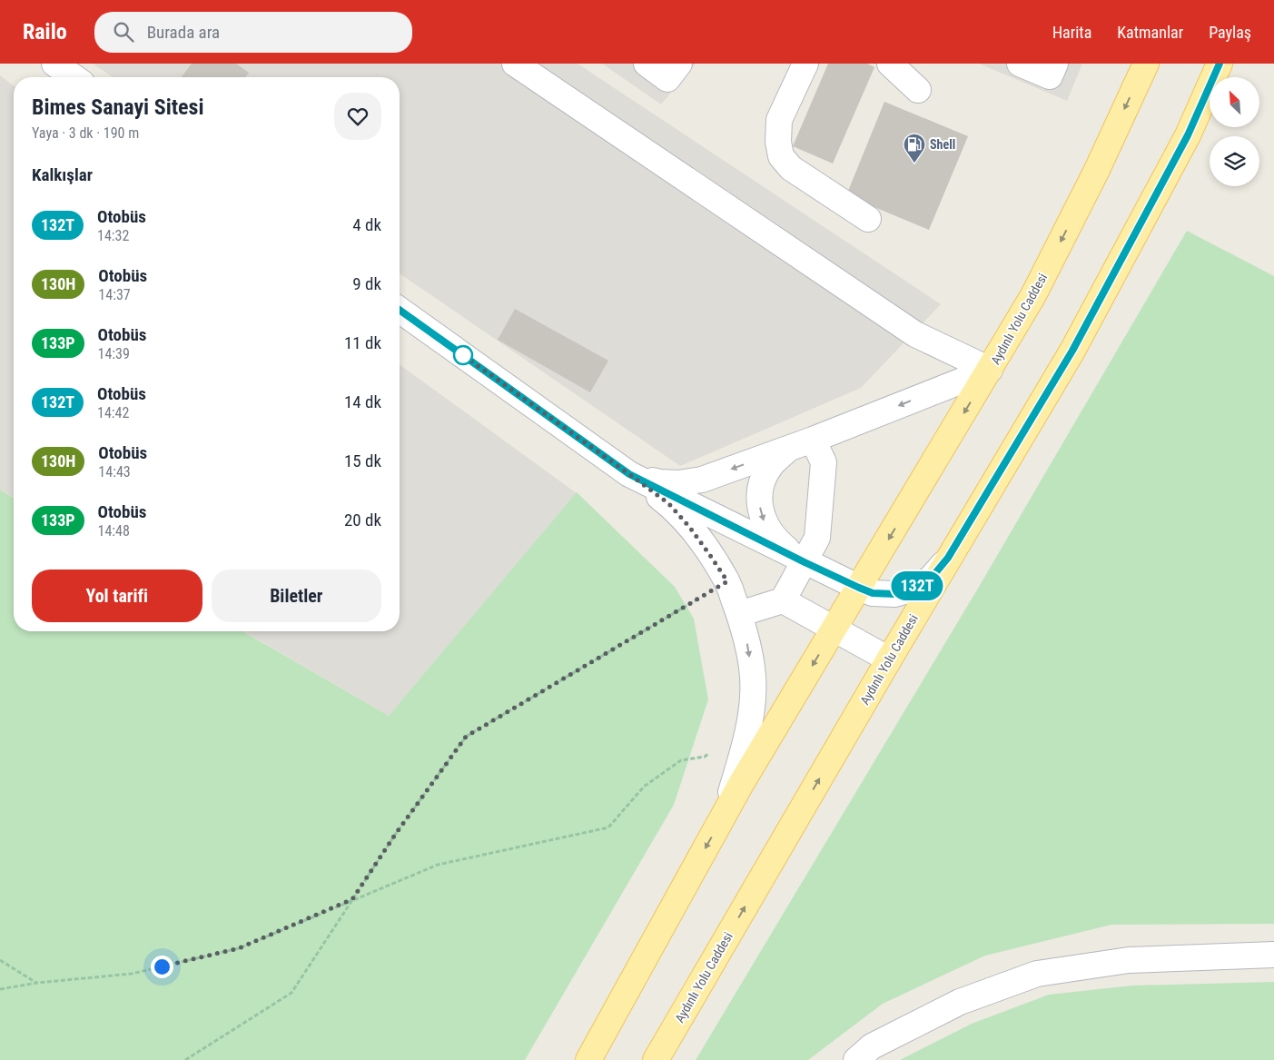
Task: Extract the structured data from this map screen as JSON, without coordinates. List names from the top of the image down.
{
  "streets": {
    "main road": ["Aydınlı Yolu Caddesi"]
  },
  "places": {
    "fuel station": ["Shell"]
  },
  "lines": ["bus line 132T"],
  "north": "top left",
  "page": {
    "header": "Railo",
    "search": "Burada ara",
    "nav": ["Harita", "Katmanlar", "Paylaş"],
    "on_map": "132T",
    "heading": [
      ["Bimes Sanayi Sitesi", "Yaya · 3 dk · 190 m"],
      "Kalkışlar"
    ],
    "list": [
      {
        "mark": "132T",
        "name": "Otobüs",
        "note": "14:32",
        "value": "4 dk"
      },
      {
        "mark": "130H",
        "name": "Otobüs",
        "note": "14:37",
        "value": "9 dk"
      },
      {
        "mark": "133P",
        "name": "Otobüs",
        "note": "14:39",
        "value": "11 dk"
      },
      {
        "mark": "132T",
        "name": "Otobüs",
        "note": "14:42",
        "value": "14 dk"
      },
      {
        "mark": "130H",
        "name": "Otobüs",
        "note": "14:43",
        "value": "15 dk"
      },
      {
        "mark": "133P",
        "name": "Otobüs",
        "note": "14:48",
        "value": "20 dk"
      }
    ],
    "buttons": ["Yol tarifi", "Biletler"]
  }
}
